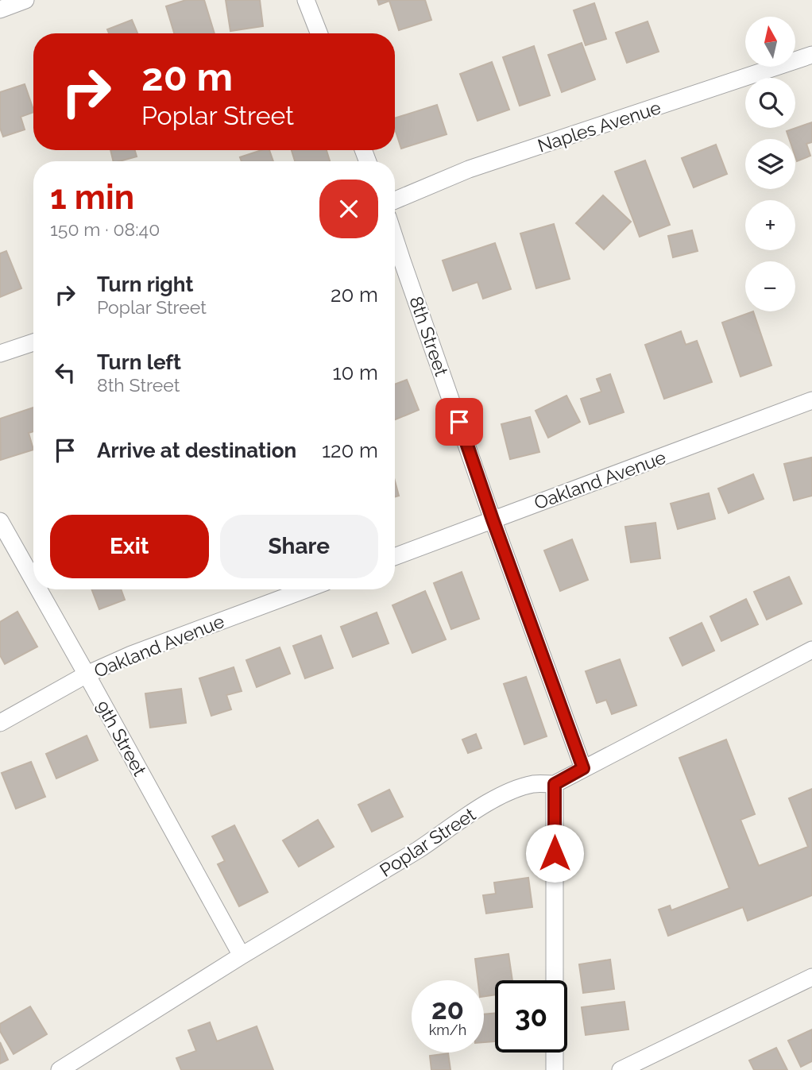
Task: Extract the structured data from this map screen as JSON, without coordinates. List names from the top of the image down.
{
  "streets": {
    "street": [
      "Naples Avenue",
      "8th Street",
      "Oakland Avenue",
      "9th Street",
      "Poplar Street"
    ]
  },
  "crossings": [
    ["8th Street", "Oakland Avenue"],
    ["8th Street", "Poplar Street"],
    ["Oakland Avenue", "9th Street"],
    ["9th Street", "Poplar Street"]
  ],
  "north": "top",
  "page": {
    "map_buttons": ["+", "−"],
    "turn": ["20 m", "Poplar Street"],
    "heading": ["1 min", "150 m · 08:40"],
    "list": [
      {
        "name": "Turn right",
        "note": "Poplar Street",
        "value": "20 m"
      },
      {
        "name": "Turn left",
        "note": "8th Street",
        "value": "10 m"
      },
      {
        "name": "Arrive at destination",
        "value": "120 m"
      }
    ],
    "buttons": ["Exit", "Share"],
    "speed": "20 km/h",
    "limit": "30"
  }
}
